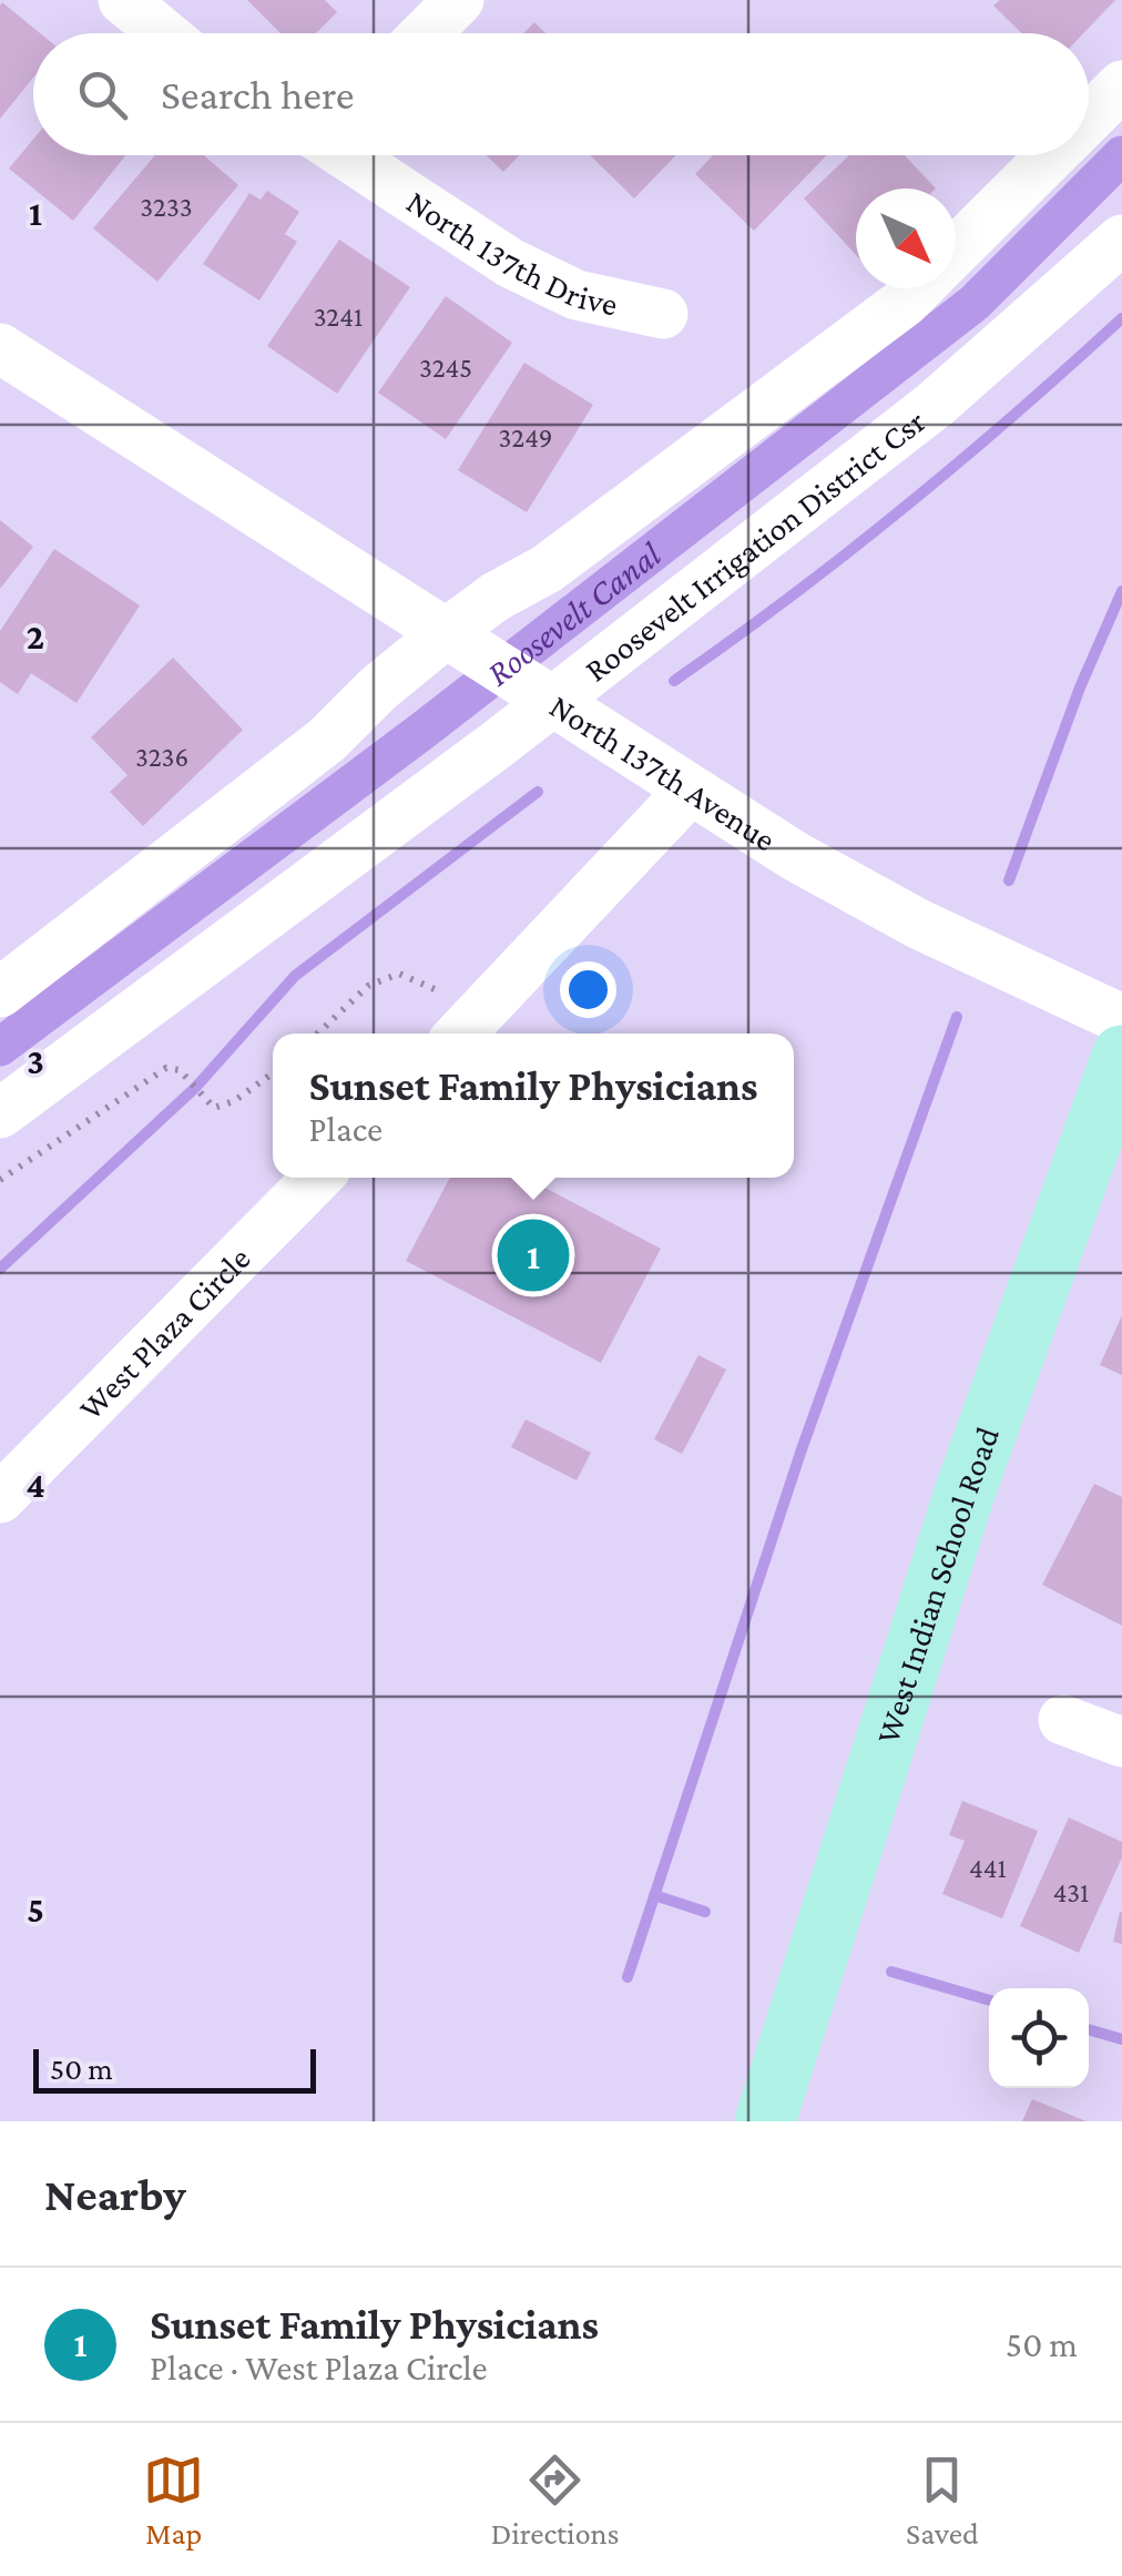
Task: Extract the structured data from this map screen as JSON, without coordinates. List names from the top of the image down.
{
  "streets": {
    "main road": ["West Indian School Road"],
    "street": [
      "North 137th Drive",
      "Roosevelt Irrigation District Csr",
      "North 137th Avenue",
      "West Plaza Circle"
    ]
  },
  "crossings": [
    ["Roosevelt Irrigation District Csr", "North 137th Avenue"]
  ],
  "water": ["Roosevelt Canal"],
  "house_numbers": [
    "3233",
    "3241",
    "3245",
    "3249",
    "3236",
    "441",
    "431"
  ],
  "scale_bar": "50 m",
  "north": "bottom right",
  "page": {
    "search": "Search here",
    "popup": ["Sunset Family Physicians", "Place"],
    "pins": "1",
    "scale": "50 m",
    "heading": "Nearby",
    "list": [
      {
        "mark": "1",
        "name": "Sunset Family Physicians",
        "note": "Place · West Plaza Circle",
        "value": "50 m"
      }
    ],
    "nav": ["Map", "Directions", "Saved"]
  },
  "grid": {
    "rows": [
      "1",
      "2",
      "3",
      "4",
      "5"
    ]
  }
}
